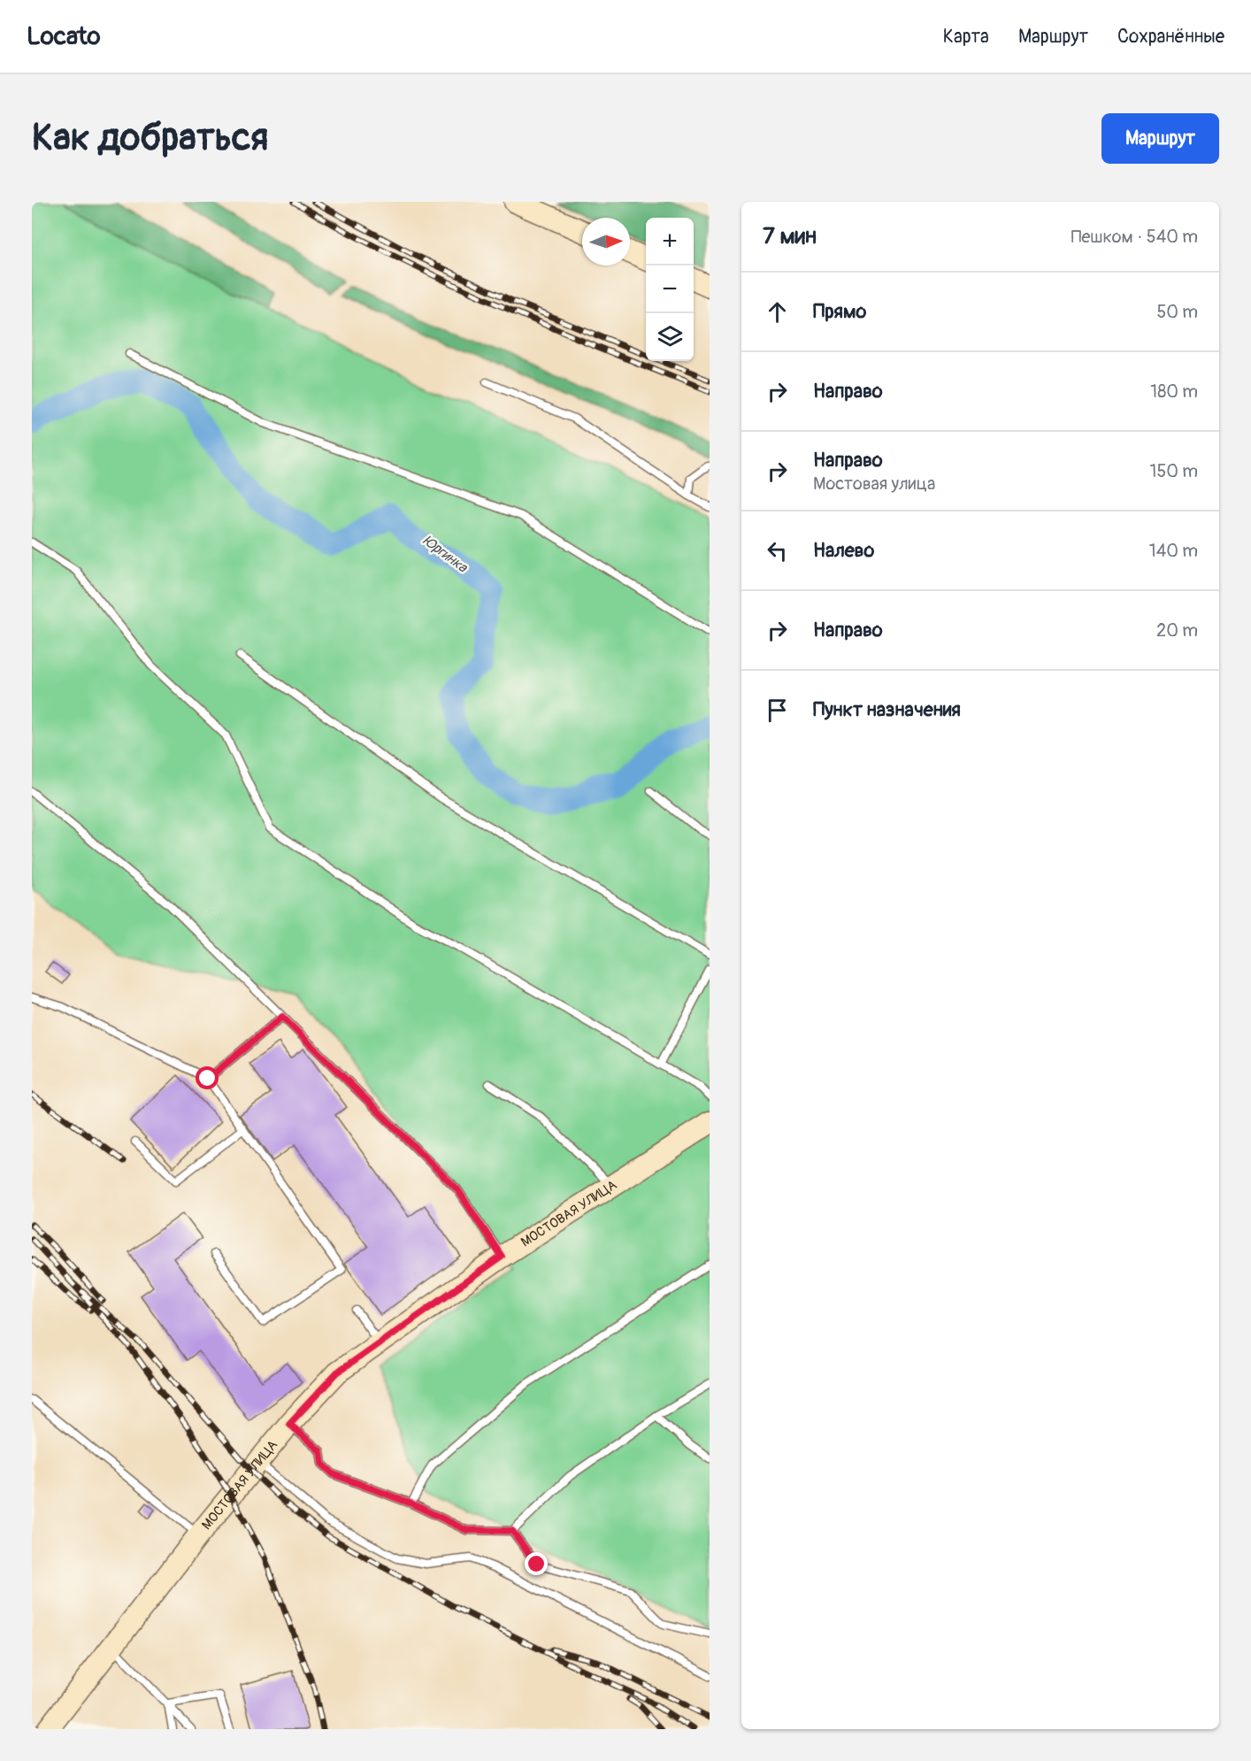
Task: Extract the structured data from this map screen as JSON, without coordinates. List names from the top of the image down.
{
  "streets": {
    "street": ["МОСТОВАЯ УЛИЦА"]
  },
  "water": ["Юргинка"],
  "north": "right",
  "page": {
    "header": "Locato",
    "nav": ["Карта", "Маршрут", "Сохранённые"],
    "buttons": "Маршрут",
    "title": "Как добраться",
    "heading": ["7 мин", "Пешком · 540 m"],
    "map_buttons": ["+", "−"],
    "list": [
      ["Прямо", "50 m"],
      ["Направо", "180 m"],
      ["Направо", "Мостовая улица", "150 m"],
      ["Налево", "140 m"],
      ["Направо", "20 m"],
      "Пункт назначения"
    ]
  }
}
